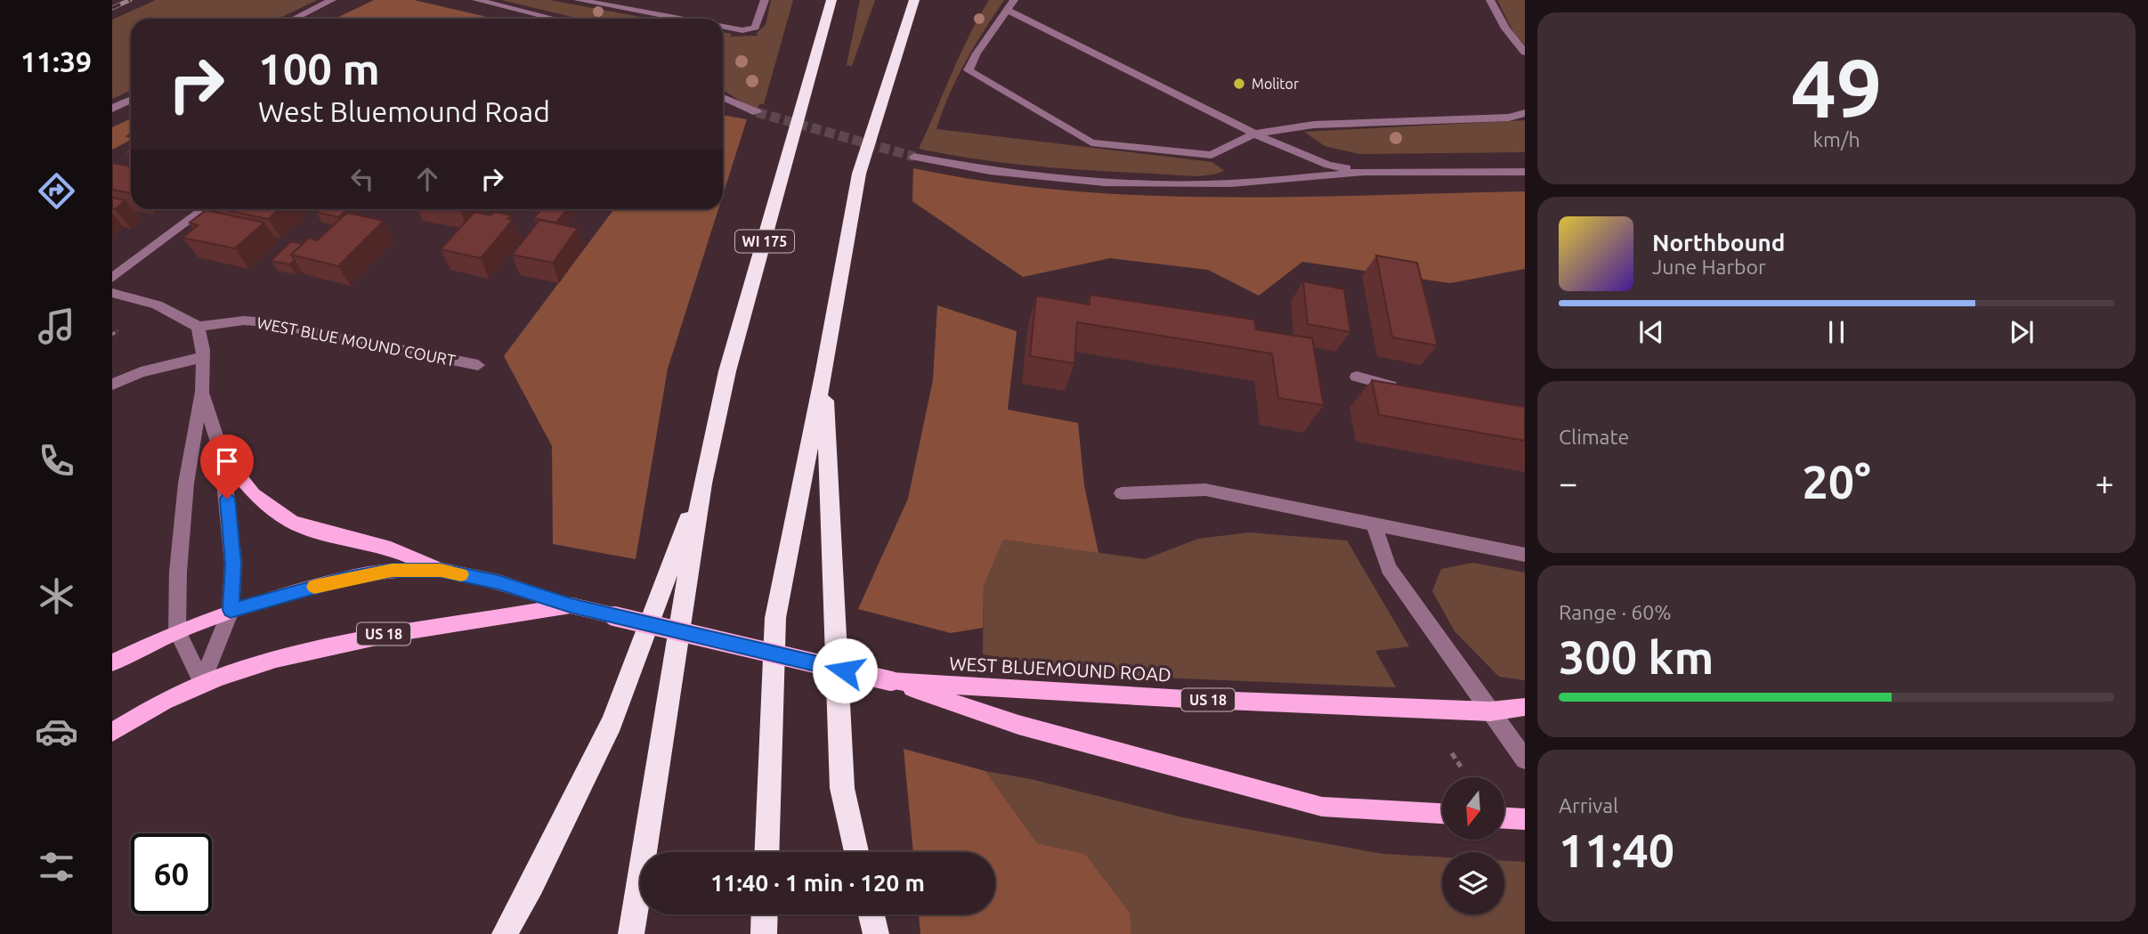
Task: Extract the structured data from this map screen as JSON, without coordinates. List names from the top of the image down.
{
  "streets": {
    "highway": ["WI 175"],
    "main road": ["US 18", "WEST BLUEMOUND ROAD"],
    "street": ["WEST BLUE MOUND COURT"]
  },
  "crossings": [
    ["US 18", "WEST BLUEMOUND ROAD"]
  ],
  "places": ["Molitor"],
  "north": "bottom",
  "page": {
    "tabs": "11:39",
    "tile": [
      ["49", "km/h"],
      "Climate",
      ["Range · 60%", "300 km"],
      ["Arrival", "11:40"]
    ],
    "turn": ["100 m", "West Bluemound Road"],
    "song": ["Northbound", "June Harbor"],
    "heat": ["−", "20°", "+"],
    "limit": "60",
    "trip": "11:40 · 1 min · 120 m"
  }
}
